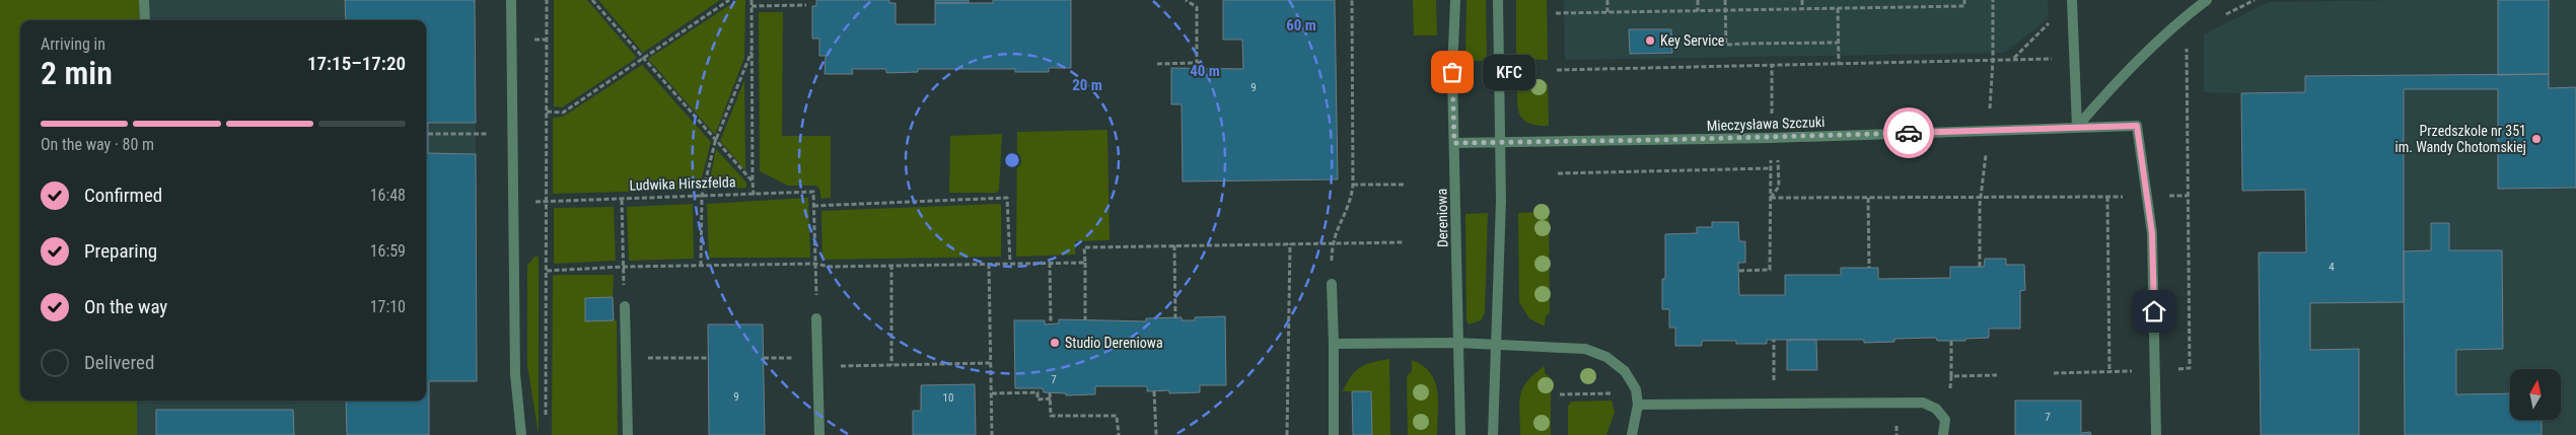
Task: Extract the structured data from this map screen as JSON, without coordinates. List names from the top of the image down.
{
  "streets": {
    "street": ["Mieczysława Szczuki", "Dereniowa"],
    "path": ["Ludwika Hirszfelda"]
  },
  "crossings": [
    ["Mieczysława Szczuki", "Dereniowa"]
  ],
  "places": [
    "Key Service",
    "KFC",
    "Przedszkole nr 351 im. Wandy Chotomskiej",
    "Studio Dereniowa"
  ],
  "house_numbers": [
    "9",
    "4",
    "7",
    "9",
    "10",
    "7"
  ],
  "north": "top",
  "page": {
    "heading": ["2 min", "Arriving in", "17:15–17:20"],
    "bubble": "KFC",
    "bar": "On the way · 80 m",
    "list": [
      ["Confirmed", "16:48"],
      ["Preparing", "16:59"],
      ["On the way", "17:10"],
      "Delivered"
    ]
  },
  "rings": ["60 m", "40 m", "20 m"]
}
